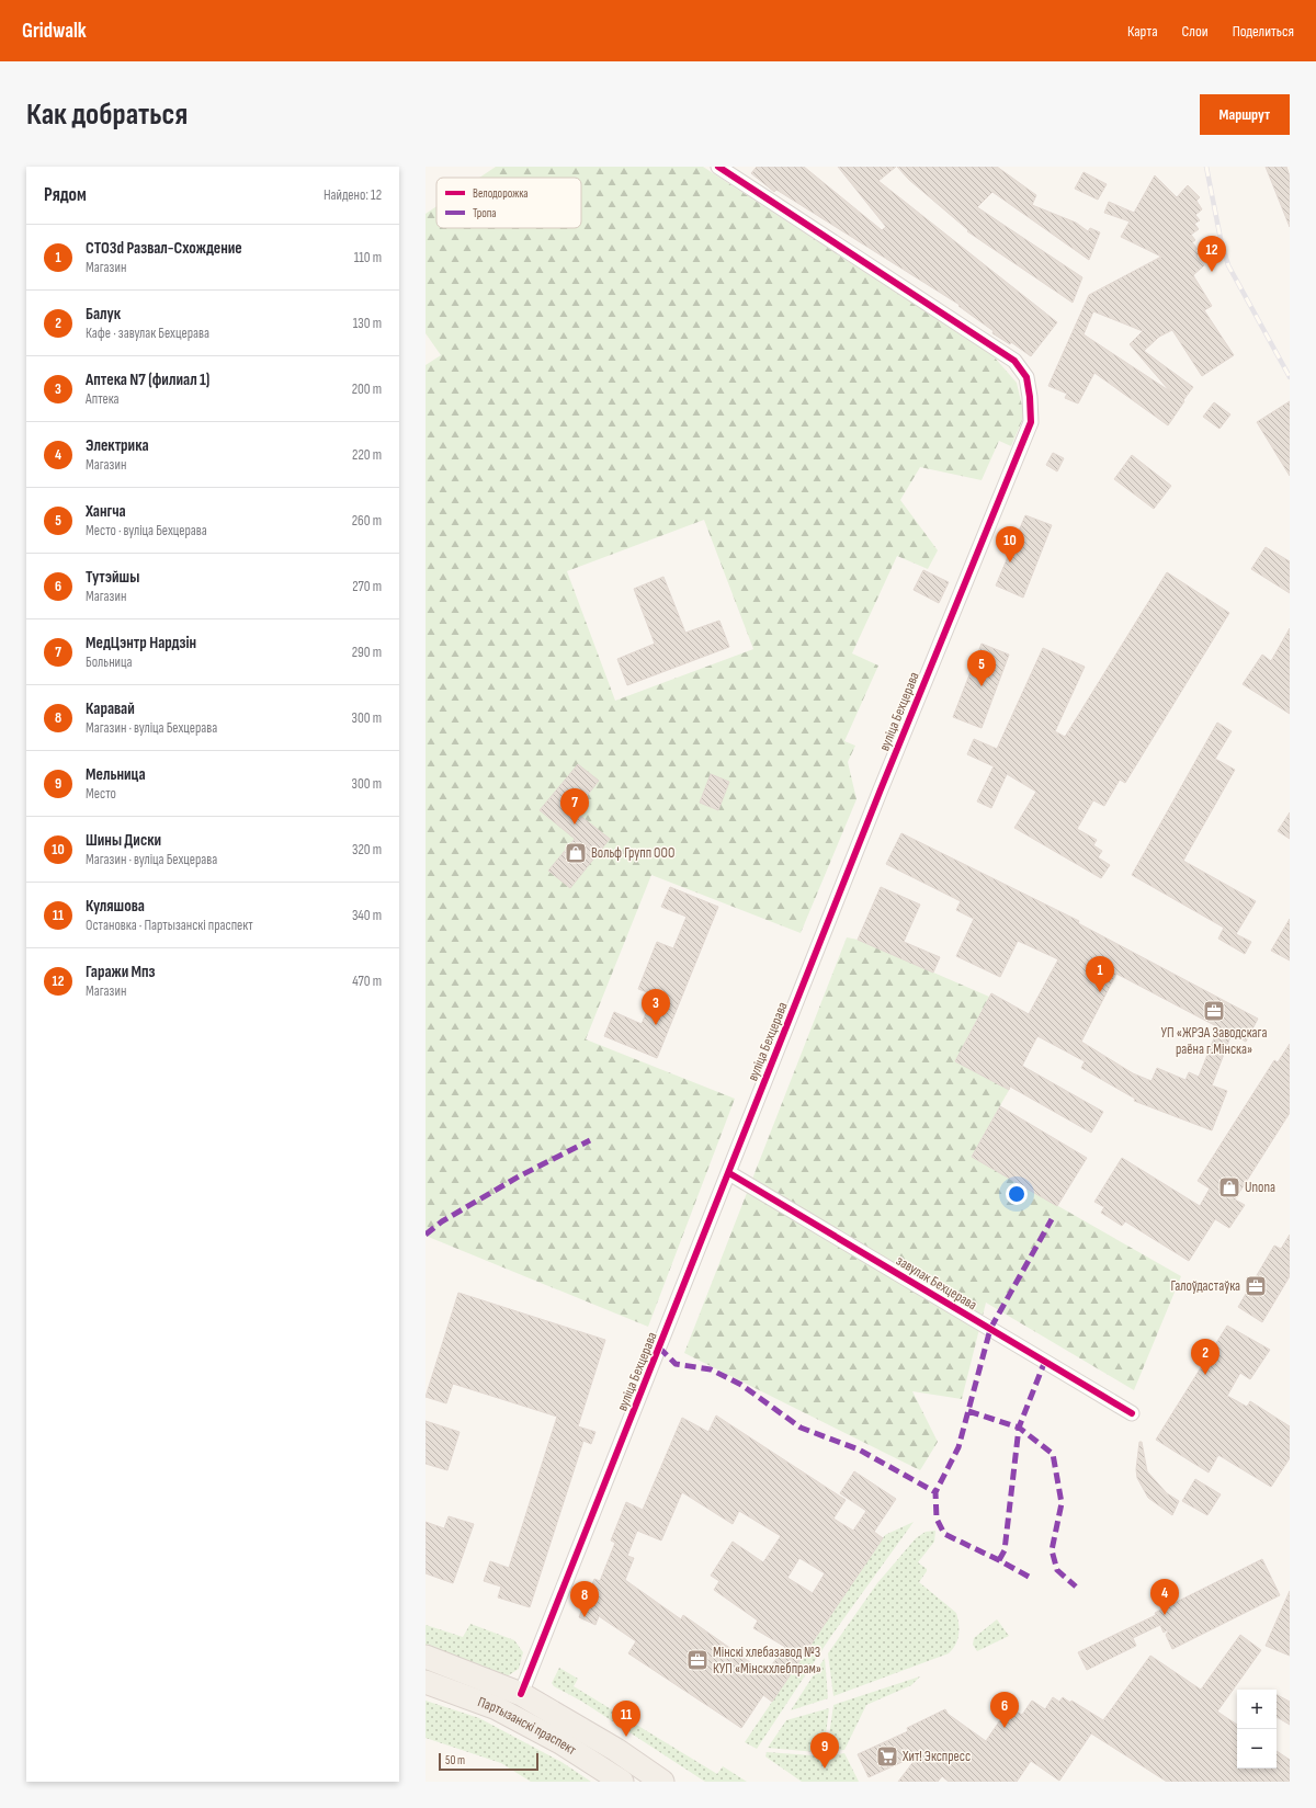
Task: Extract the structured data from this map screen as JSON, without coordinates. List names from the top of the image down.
{
  "streets": {
    "main road": ["Партызанскі праспект"],
    "street": ["вуліца Бехцерава", "завулак Бехцерава"]
  },
  "crossings": [
    ["вуліца Бехцерава", "завулак Бехцерава"],
    ["вуліца Бехцерава", "Партызанскі праспект"]
  ],
  "places": {
    "shop": ["Вольф Групп ООО", "Unona"],
    "office": ["УП «ЖРЭА Заводскага раёна г.Мінска»", "Галоўдастаўка", "Мінскі хлебазавод №3 КУП «Мінскхлебпрам»"],
    "supermarket": ["Хит! Экспресс"]
  },
  "legend": ["Велодорожка", "Тропа"],
  "scale_bar": "50 m",
  "page": {
    "header": "Gridwalk",
    "nav": ["Карта", "Слои", "Поделиться"],
    "buttons": "Маршрут",
    "title": "Как добраться",
    "heading": ["Рядом", "Найдено: 12"],
    "list": [
      {
        "mark": "1",
        "name": "СТО3d Развал-Схождение",
        "note": "Магазин",
        "value": "110 m"
      },
      {
        "mark": "2",
        "name": "Балук",
        "note": "Кафе · завулак Бехцерава",
        "value": "130 m"
      },
      {
        "mark": "3",
        "name": "Аптека N7 (филиал 1)",
        "note": "Аптека",
        "value": "200 m"
      },
      {
        "mark": "4",
        "name": "Электрика",
        "note": "Магазин",
        "value": "220 m"
      },
      {
        "mark": "5",
        "name": "Хангча",
        "note": "Место · вуліца Бехцерава",
        "value": "260 m"
      },
      {
        "mark": "6",
        "name": "Тутэйшы",
        "note": "Магазин",
        "value": "270 m"
      },
      {
        "mark": "7",
        "name": "МедЦэнтр Нардзін",
        "note": "Больница",
        "value": "290 m"
      },
      {
        "mark": "8",
        "name": "Каравай",
        "note": "Магазин · вуліца Бехцерава",
        "value": "300 m"
      },
      {
        "mark": "9",
        "name": "Мельница",
        "note": "Место",
        "value": "300 m"
      },
      {
        "mark": "10",
        "name": "Шины Диски",
        "note": "Магазин · вуліца Бехцерава",
        "value": "320 m"
      },
      {
        "mark": "11",
        "name": "Куляшова",
        "note": "Остановка · Партызанскі праспект",
        "value": "340 m"
      },
      {
        "mark": "12",
        "name": "Гаражи Мпз",
        "note": "Магазин",
        "value": "470 m"
      }
    ],
    "pins": [
      "12",
      "10",
      "5",
      "7",
      "1",
      "3",
      "2",
      "4",
      "8",
      "6",
      "11",
      "9"
    ],
    "map_buttons": ["+", "−"],
    "scale": "50 m"
  }
}
